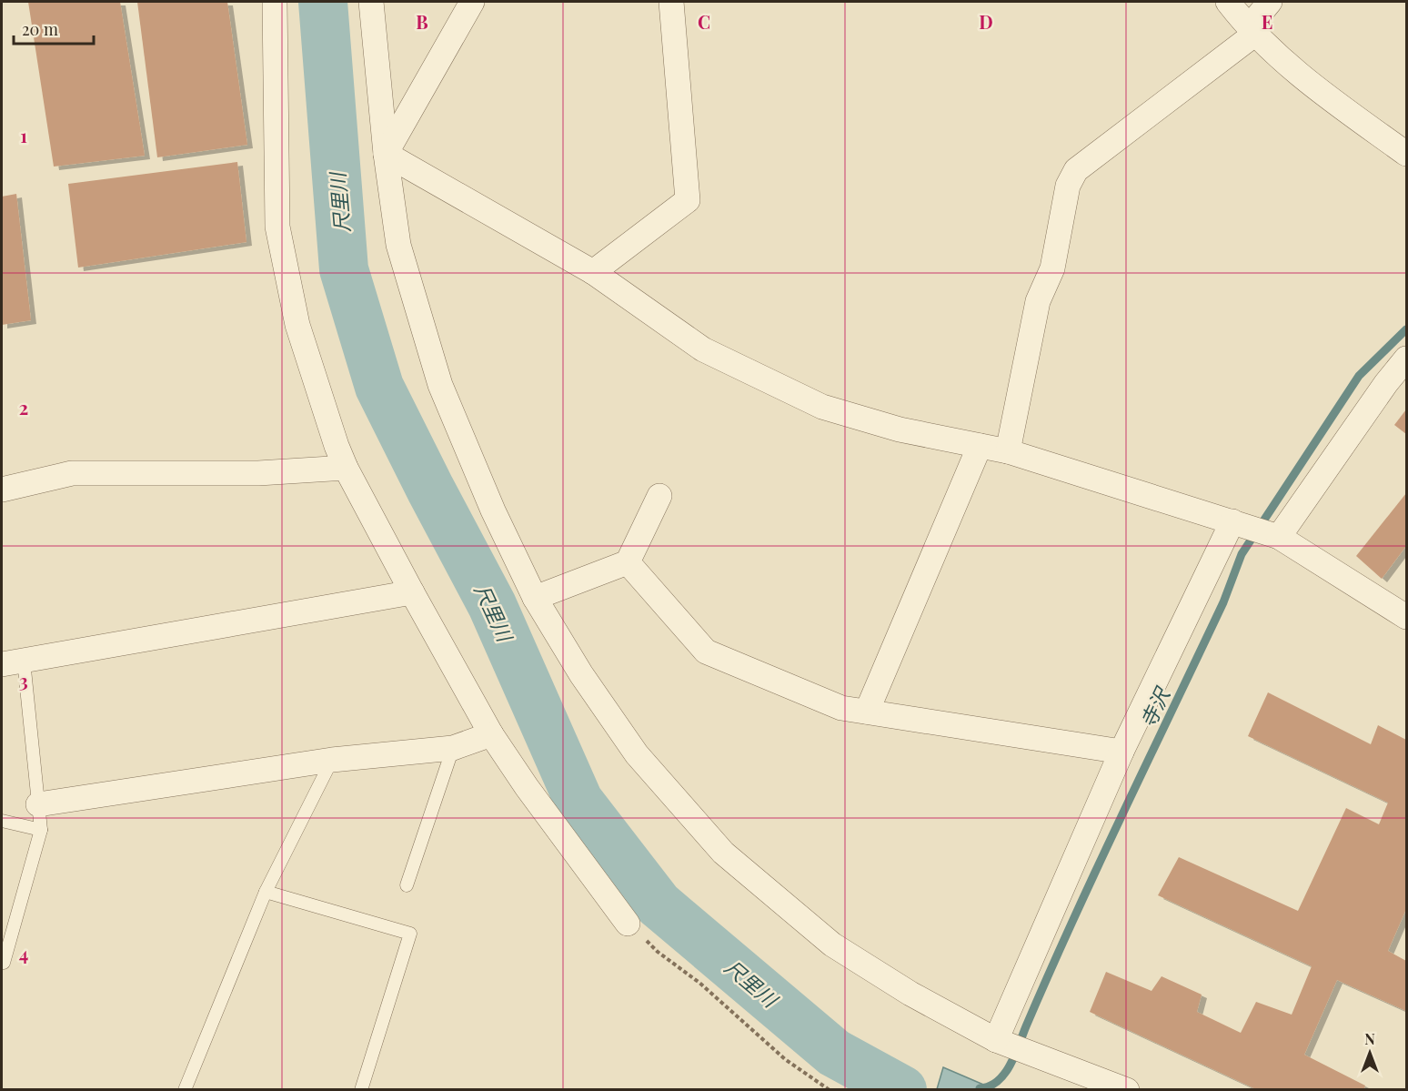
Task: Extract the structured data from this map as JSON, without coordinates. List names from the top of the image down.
{
  "water": ["尺里川", "寺沢"],
  "scale_bar": "20 m",
  "north": "top",
  "grid": {
    "columns": [
      "B",
      "C",
      "D",
      "E"
    ],
    "rows": [
      "1",
      "2",
      "3",
      "4"
    ]
  }
}
